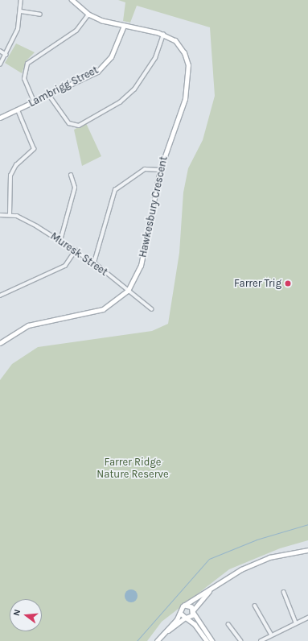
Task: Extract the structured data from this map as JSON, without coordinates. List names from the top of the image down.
{
  "streets": {
    "street": ["Lambrigg Street", "Hawkesbury Crescent", "Muresk Street"]
  },
  "crossings": [
    ["Lambrigg Street", "Hawkesbury Crescent"],
    ["Hawkesbury Crescent", "Muresk Street"]
  ],
  "parks": ["Farrer Ridge Nature Reserve"],
  "places": ["Farrer Trig"],
  "north": "left"
}
